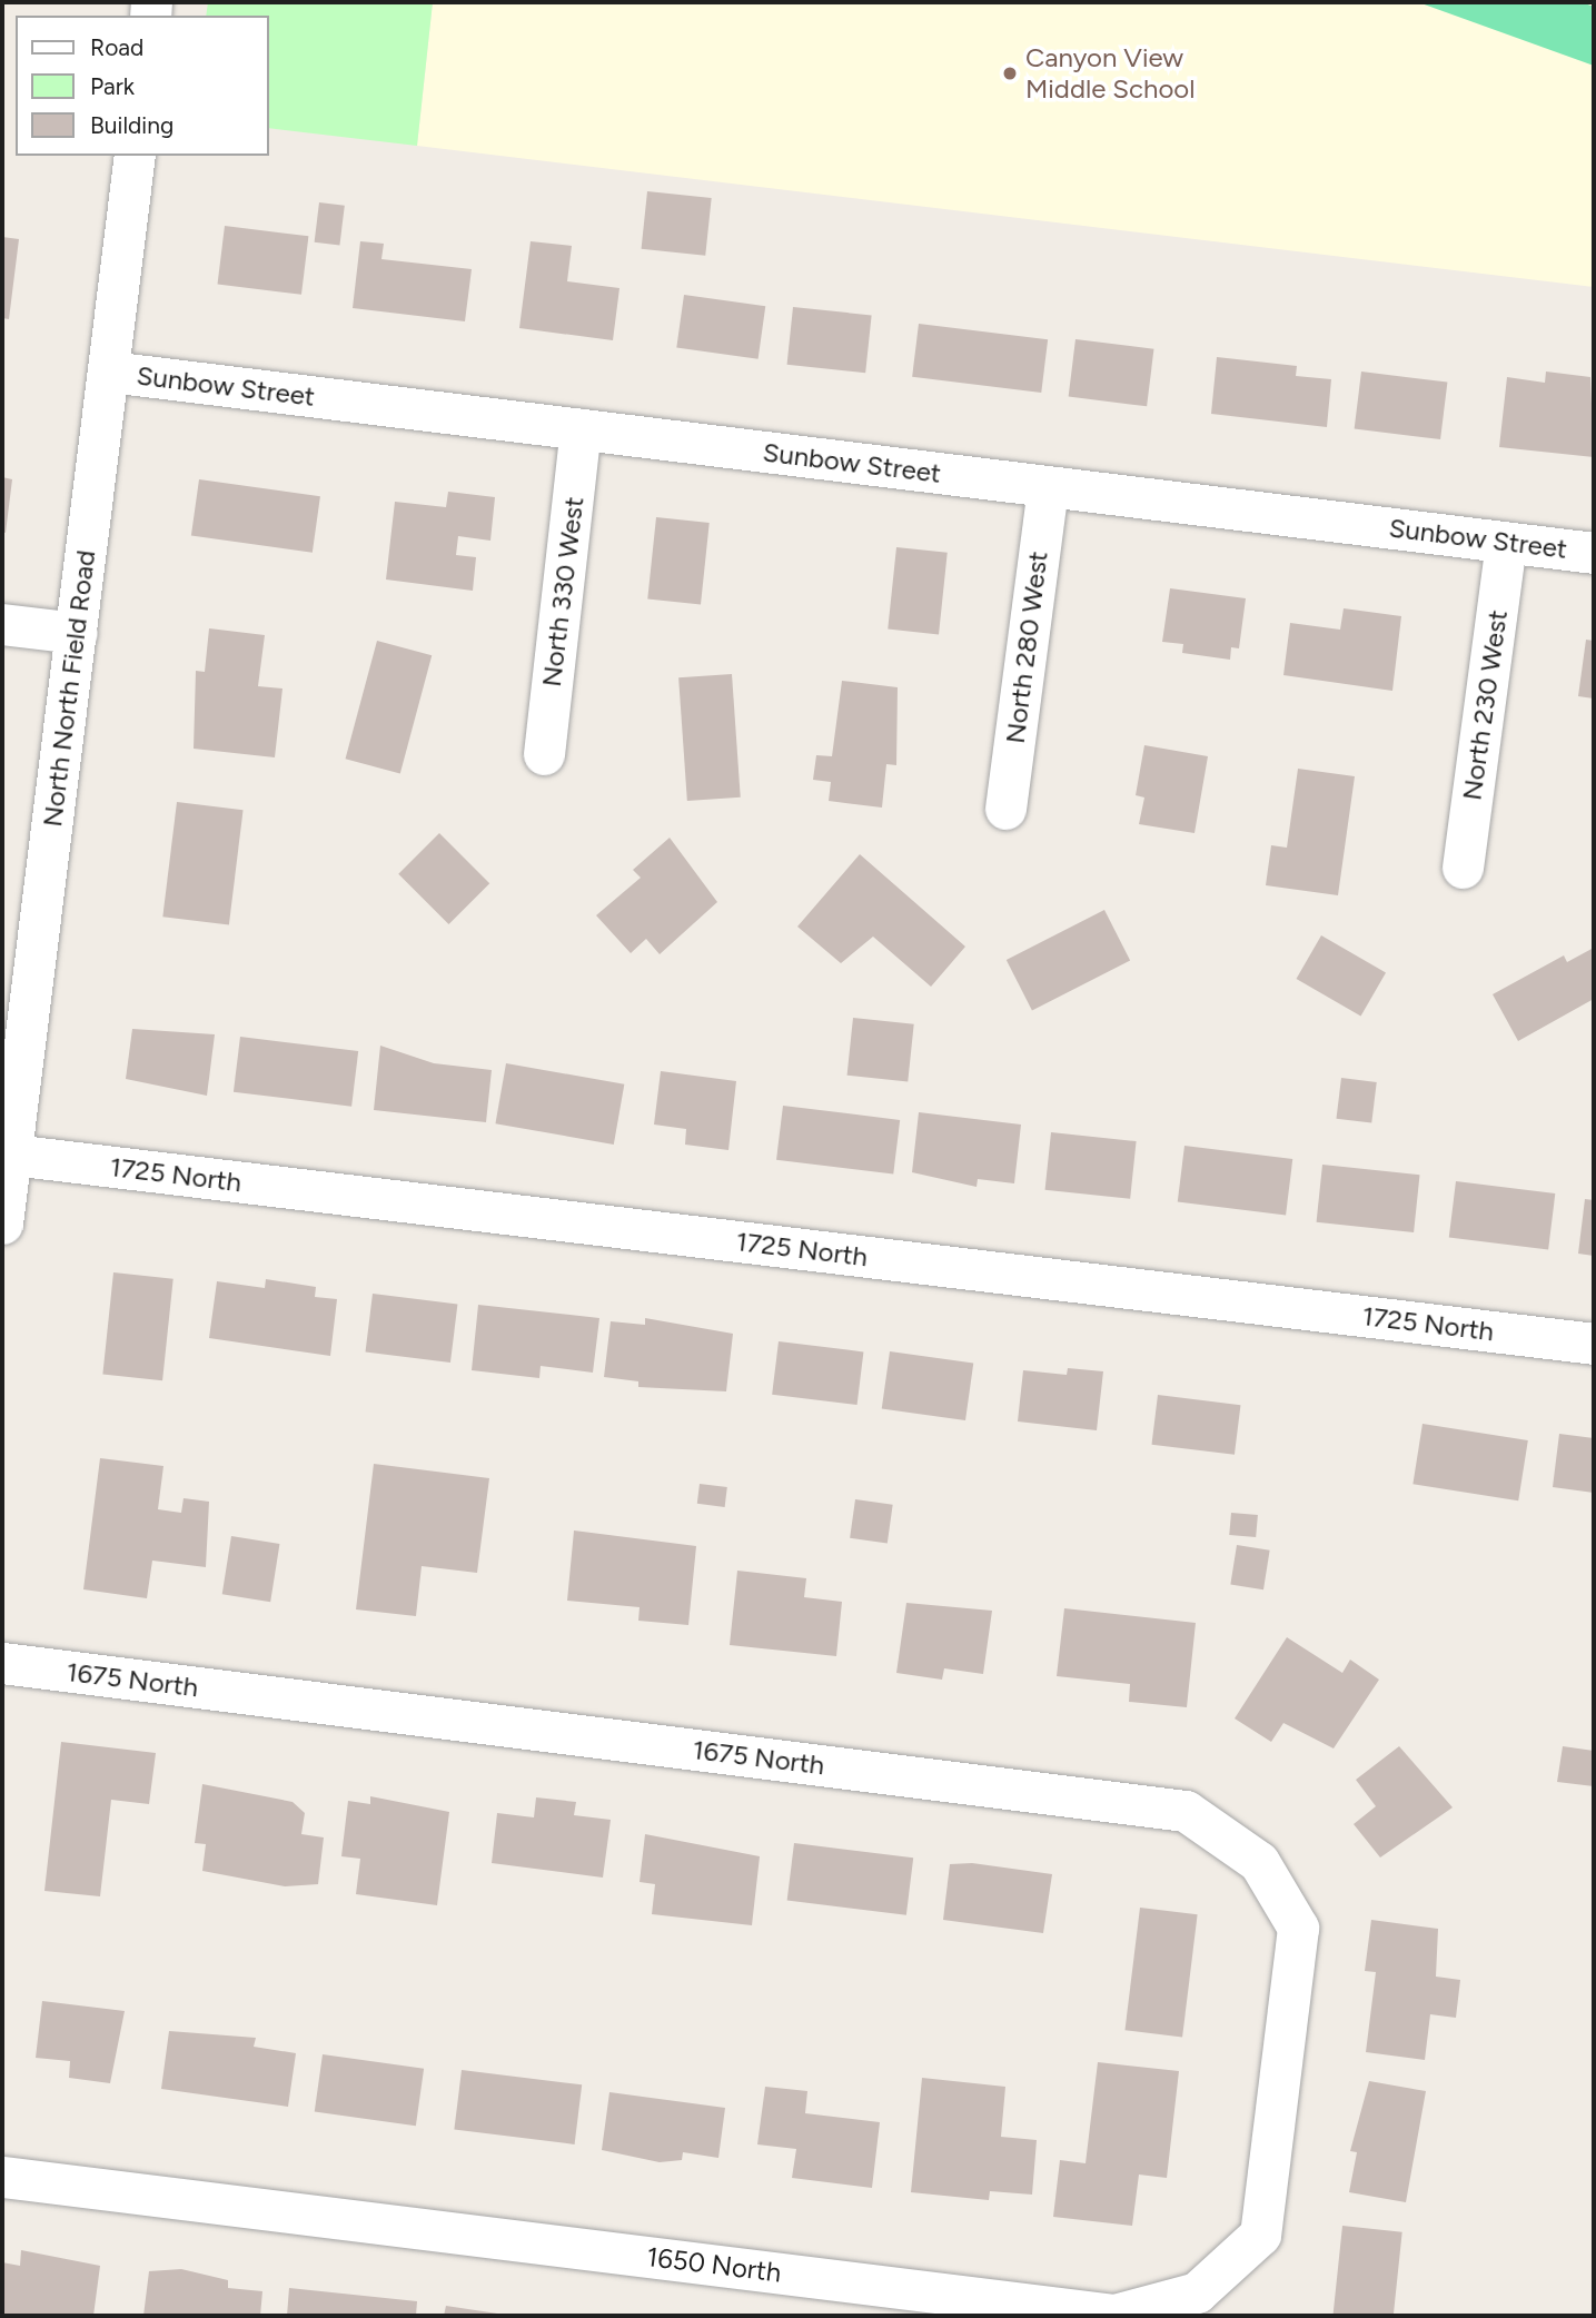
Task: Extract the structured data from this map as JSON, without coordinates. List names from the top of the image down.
{
  "streets": {
    "street": [
      "Sunbow Street",
      "North 330 West",
      "North 280 West",
      "North North Field Road",
      "North 230 West",
      "1725 North",
      "1675 North",
      "1650 North"
    ]
  },
  "crossings": [
    ["Sunbow Street", "North 330 West"],
    ["Sunbow Street", "North 280 West"],
    ["Sunbow Street", "North North Field Road"],
    ["Sunbow Street", "North 230 West"],
    ["North North Field Road", "1725 North"],
    ["1675 North", "1650 North"]
  ],
  "places": ["Canyon View Middle School"],
  "legend": ["Road", "Park", "Building"]
}
